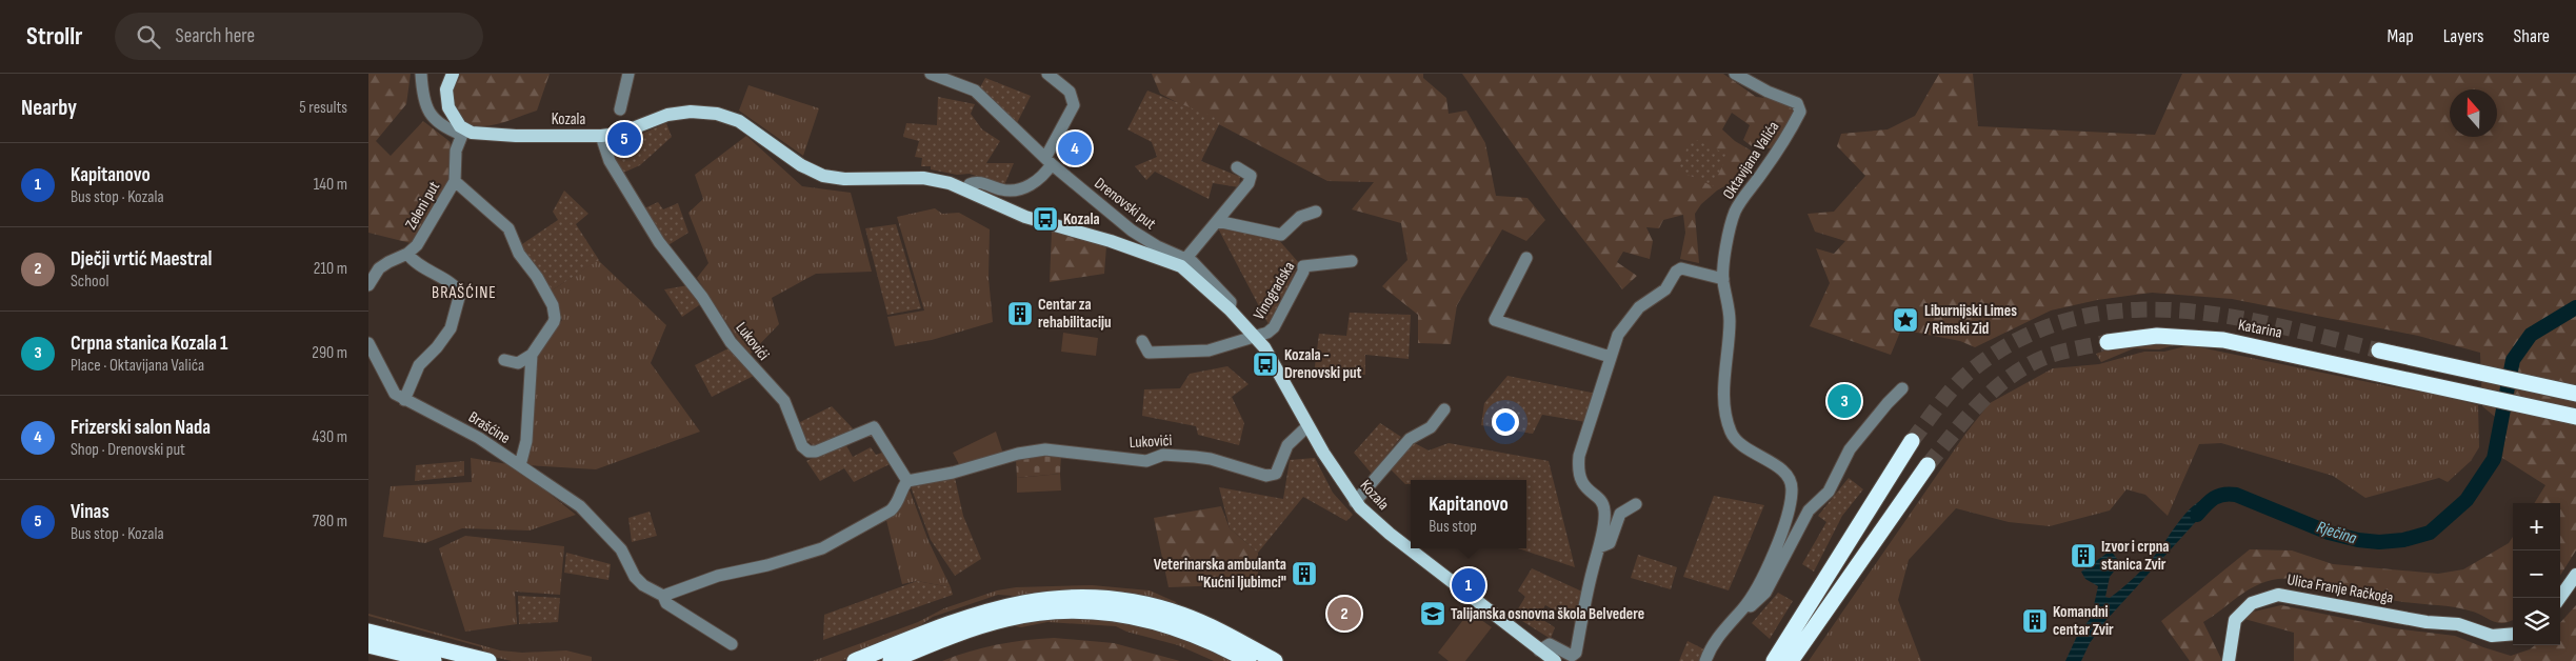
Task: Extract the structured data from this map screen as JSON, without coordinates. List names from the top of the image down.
{
  "streets": {
    "highway": ["Katarina"],
    "main road": ["Kozala", "Ulica Franje Račkoga"],
    "street": [
      "Oktavijana Valića",
      "Drenovski put",
      "Zeleni put",
      "Vinogradska",
      "Lukovići",
      "Brašćine"
    ]
  },
  "crossings": [
    ["Kozala", "Drenovski put"],
    ["Kozala", "Vinogradska"],
    ["Kozala", "Lukovići"],
    ["Zeleni put", "Brašćine"]
  ],
  "districts": ["BRAŠĆINE"],
  "water": ["Rječina"],
  "places": {
    "bus stop": ["Kozala", "Kozala - Drenovski put"],
    "building": [
      "Centar za rehabilitaciju",
      "Izvor i crpna stanica Zvir",
      "Veterinarska ambulanta \"Kućni ljubimci\"",
      "Komandni centar Zvir"
    ],
    "place": ["Liburnijski Limes / Rimski Zid"],
    "school or university": ["Talijanska osnovna škola Belvedere"]
  },
  "north": "top",
  "page": {
    "header": "Strollr",
    "search": "Search here",
    "nav": ["Map", "Layers", "Share"],
    "heading": ["Nearby", "5 results"],
    "pins": [
      "5",
      "4",
      "3",
      "1",
      "2"
    ],
    "list": [
      {
        "mark": "1",
        "name": "Kapitanovo",
        "note": "Bus stop · Kozala",
        "value": "140 m"
      },
      {
        "mark": "2",
        "name": "Dječji vrtić Maestral",
        "note": "School",
        "value": "210 m"
      },
      {
        "mark": "3",
        "name": "Crpna stanica Kozala 1",
        "note": "Place · Oktavijana Valića",
        "value": "290 m"
      },
      {
        "mark": "4",
        "name": "Frizerski salon Nada",
        "note": "Shop · Drenovski put",
        "value": "430 m"
      },
      {
        "mark": "5",
        "name": "Vinas",
        "note": "Bus stop · Kozala",
        "value": "780 m"
      }
    ],
    "popup": ["Kapitanovo", "Bus stop"],
    "map_buttons": ["+", "−"]
  }
}
